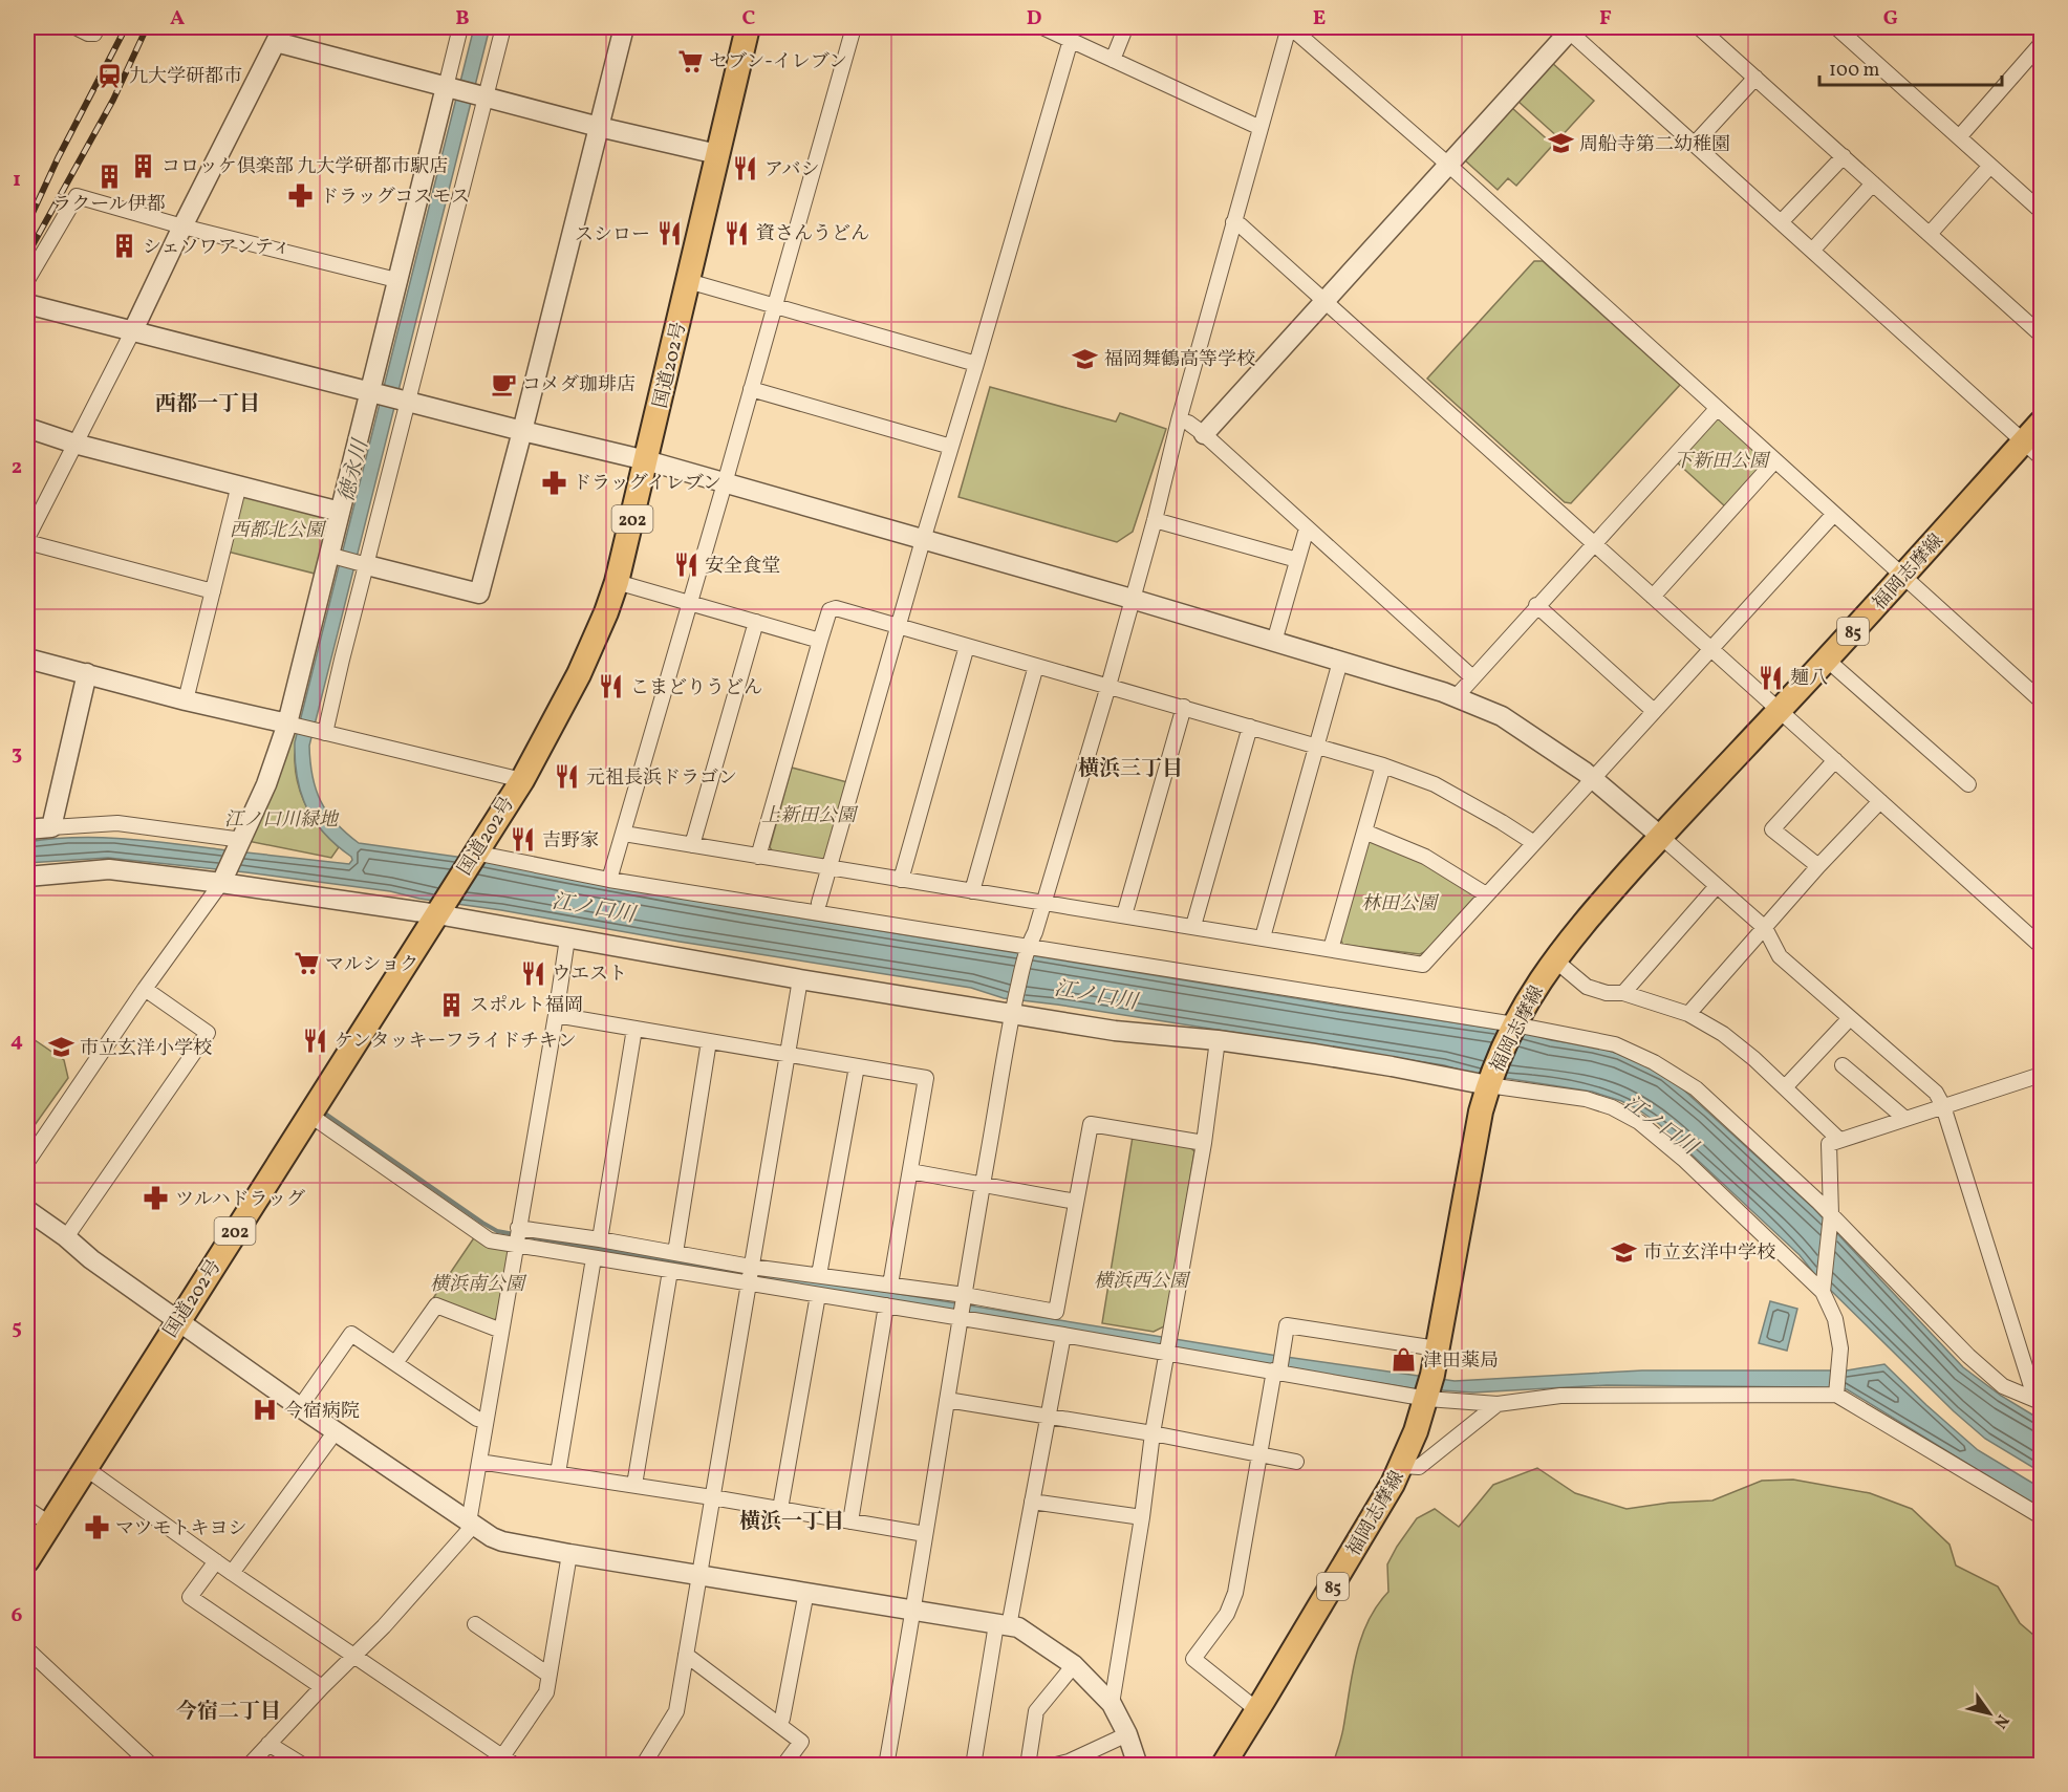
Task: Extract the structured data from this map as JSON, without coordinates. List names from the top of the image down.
{
  "streets": {
    "main road": [
      "国道202号",
      "202",
      "福岡志摩線",
      "85"
    ]
  },
  "districts": [
    "西都一丁目",
    "横浜三丁目",
    "横浜一丁目",
    "今宿二丁目"
  ],
  "water": ["徳永川", "江ノ口川"],
  "parks": [
    "下新田公園",
    "西都北公園",
    "上新田公園",
    "江ノ口川緑地",
    "林田公園",
    "横浜西公園",
    "横浜南公園"
  ],
  "places": {
    "supermarket": ["セブン-イレブン", "マルショク"],
    "station": ["九大学研都市"],
    "school or university": [
      "周船寺第二幼稚園",
      "福岡舞鶴高等学校",
      "市立玄洋小学校",
      "市立玄洋中学校"
    ],
    "building": [
      "コロッケ倶楽部 九大学研都市駅店",
      "ラクール伊都",
      "シェソワアンティ",
      "スポルト福岡"
    ],
    "restaurant": [
      "アバシ",
      "資さんうどん",
      "スシロー",
      "安全食堂",
      "麺八",
      "こまどりうどん",
      "元祖長浜ドラゴン",
      "吉野家",
      "ウエスト",
      "ケンタッキーフライドチキン"
    ],
    "pharmacy": [
      "ドラッグコスモス",
      "ドラッグイレブン",
      "ツルハドラッグ",
      "マツモトキヨシ"
    ],
    "cafe": ["コメダ珈琲店"],
    "shop": ["津田薬局"],
    "hospital": ["今宿病院"]
  },
  "scale_bar": "100 m",
  "north": "bottom right",
  "grid": {
    "columns": [
      "A",
      "B",
      "C",
      "D",
      "E",
      "F",
      "G"
    ],
    "rows": [
      "1",
      "2",
      "3",
      "4",
      "5",
      "6"
    ]
  }
}
